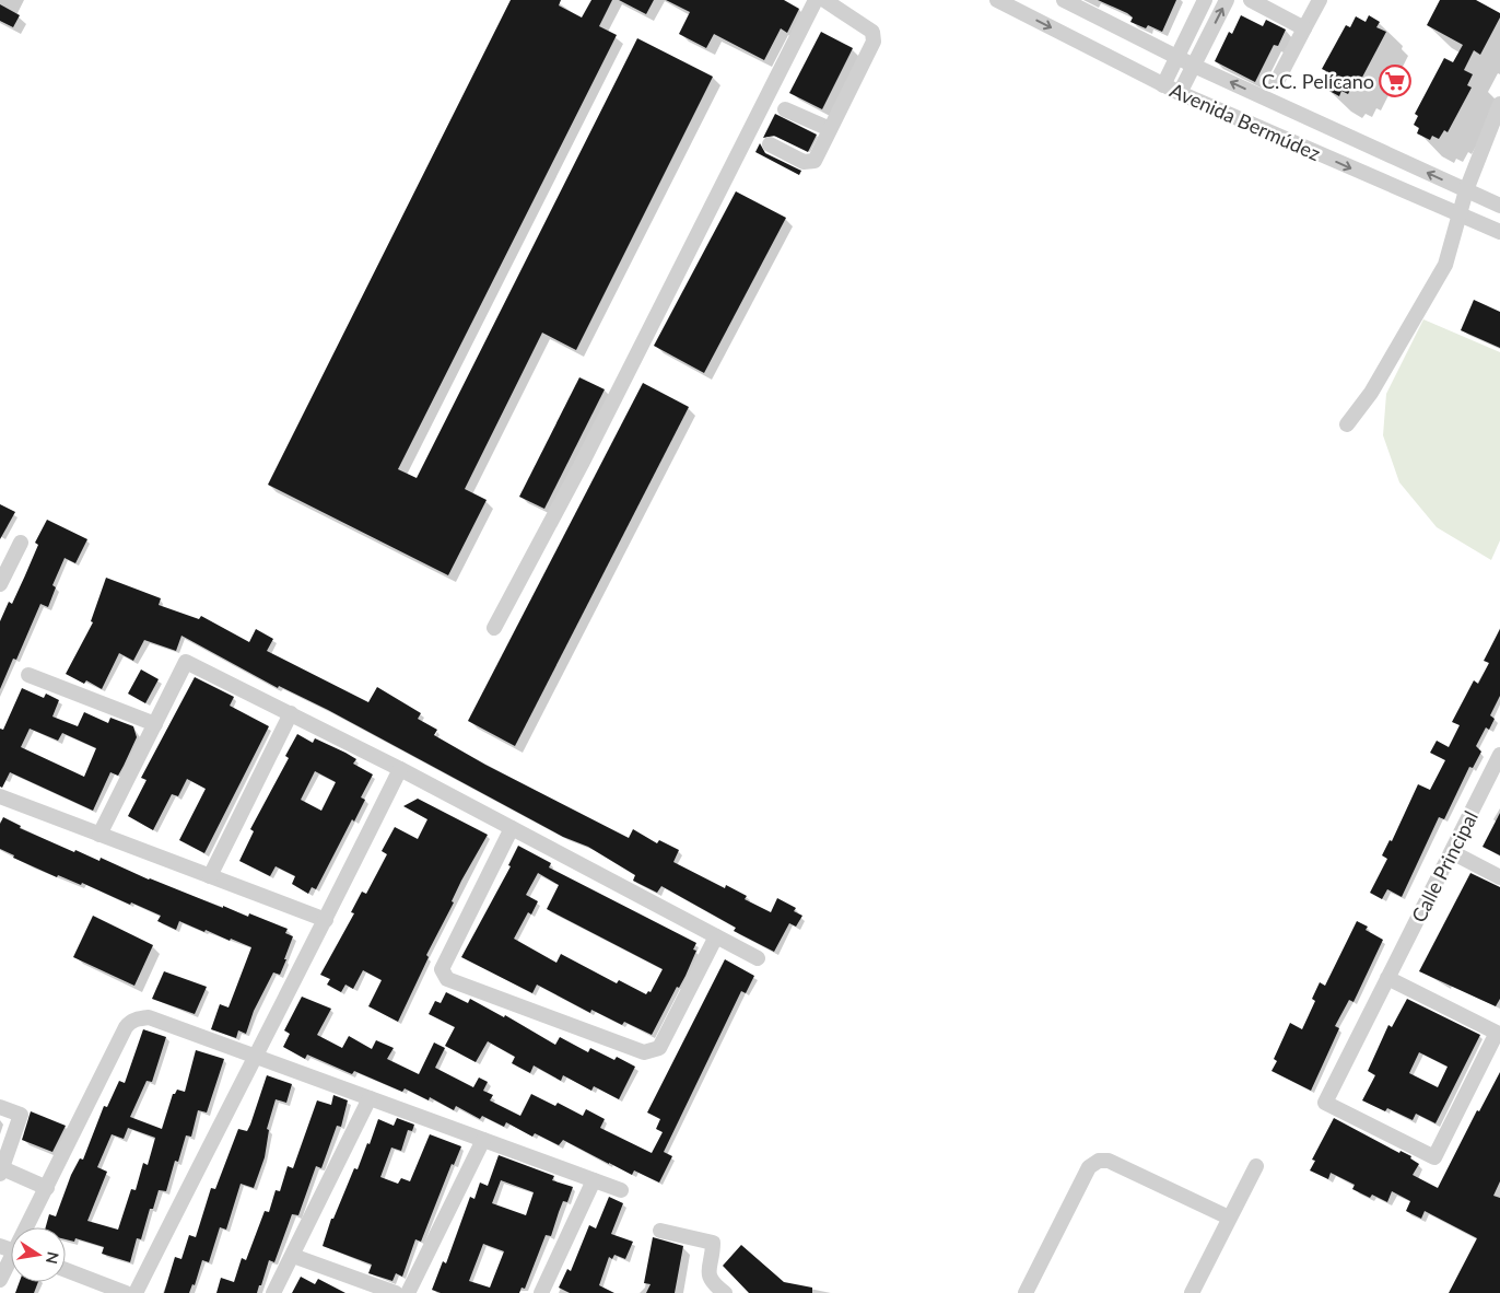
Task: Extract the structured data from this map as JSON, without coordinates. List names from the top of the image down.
{
  "streets": {
    "street": ["Avenida Bermúdez", "Calle Principal"]
  },
  "places": {
    "supermarket": ["C.C. Pelícano"]
  },
  "north": "right"
}
